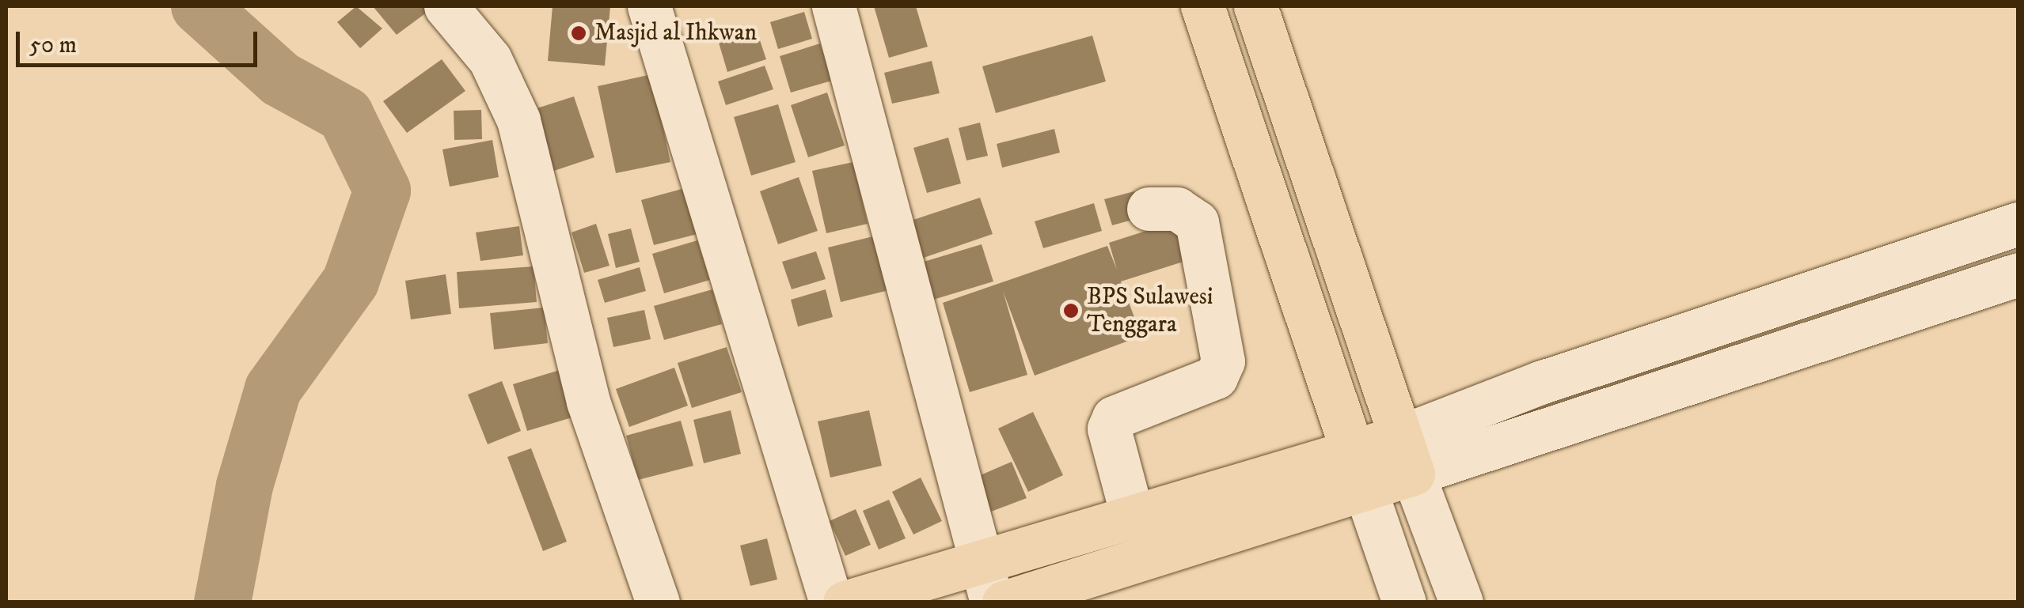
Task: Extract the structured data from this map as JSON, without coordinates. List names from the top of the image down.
{
  "places": ["Masjid al Ihkwan", "BPS Sulawesi Tenggara"],
  "scale_bar": "50 m"
}
